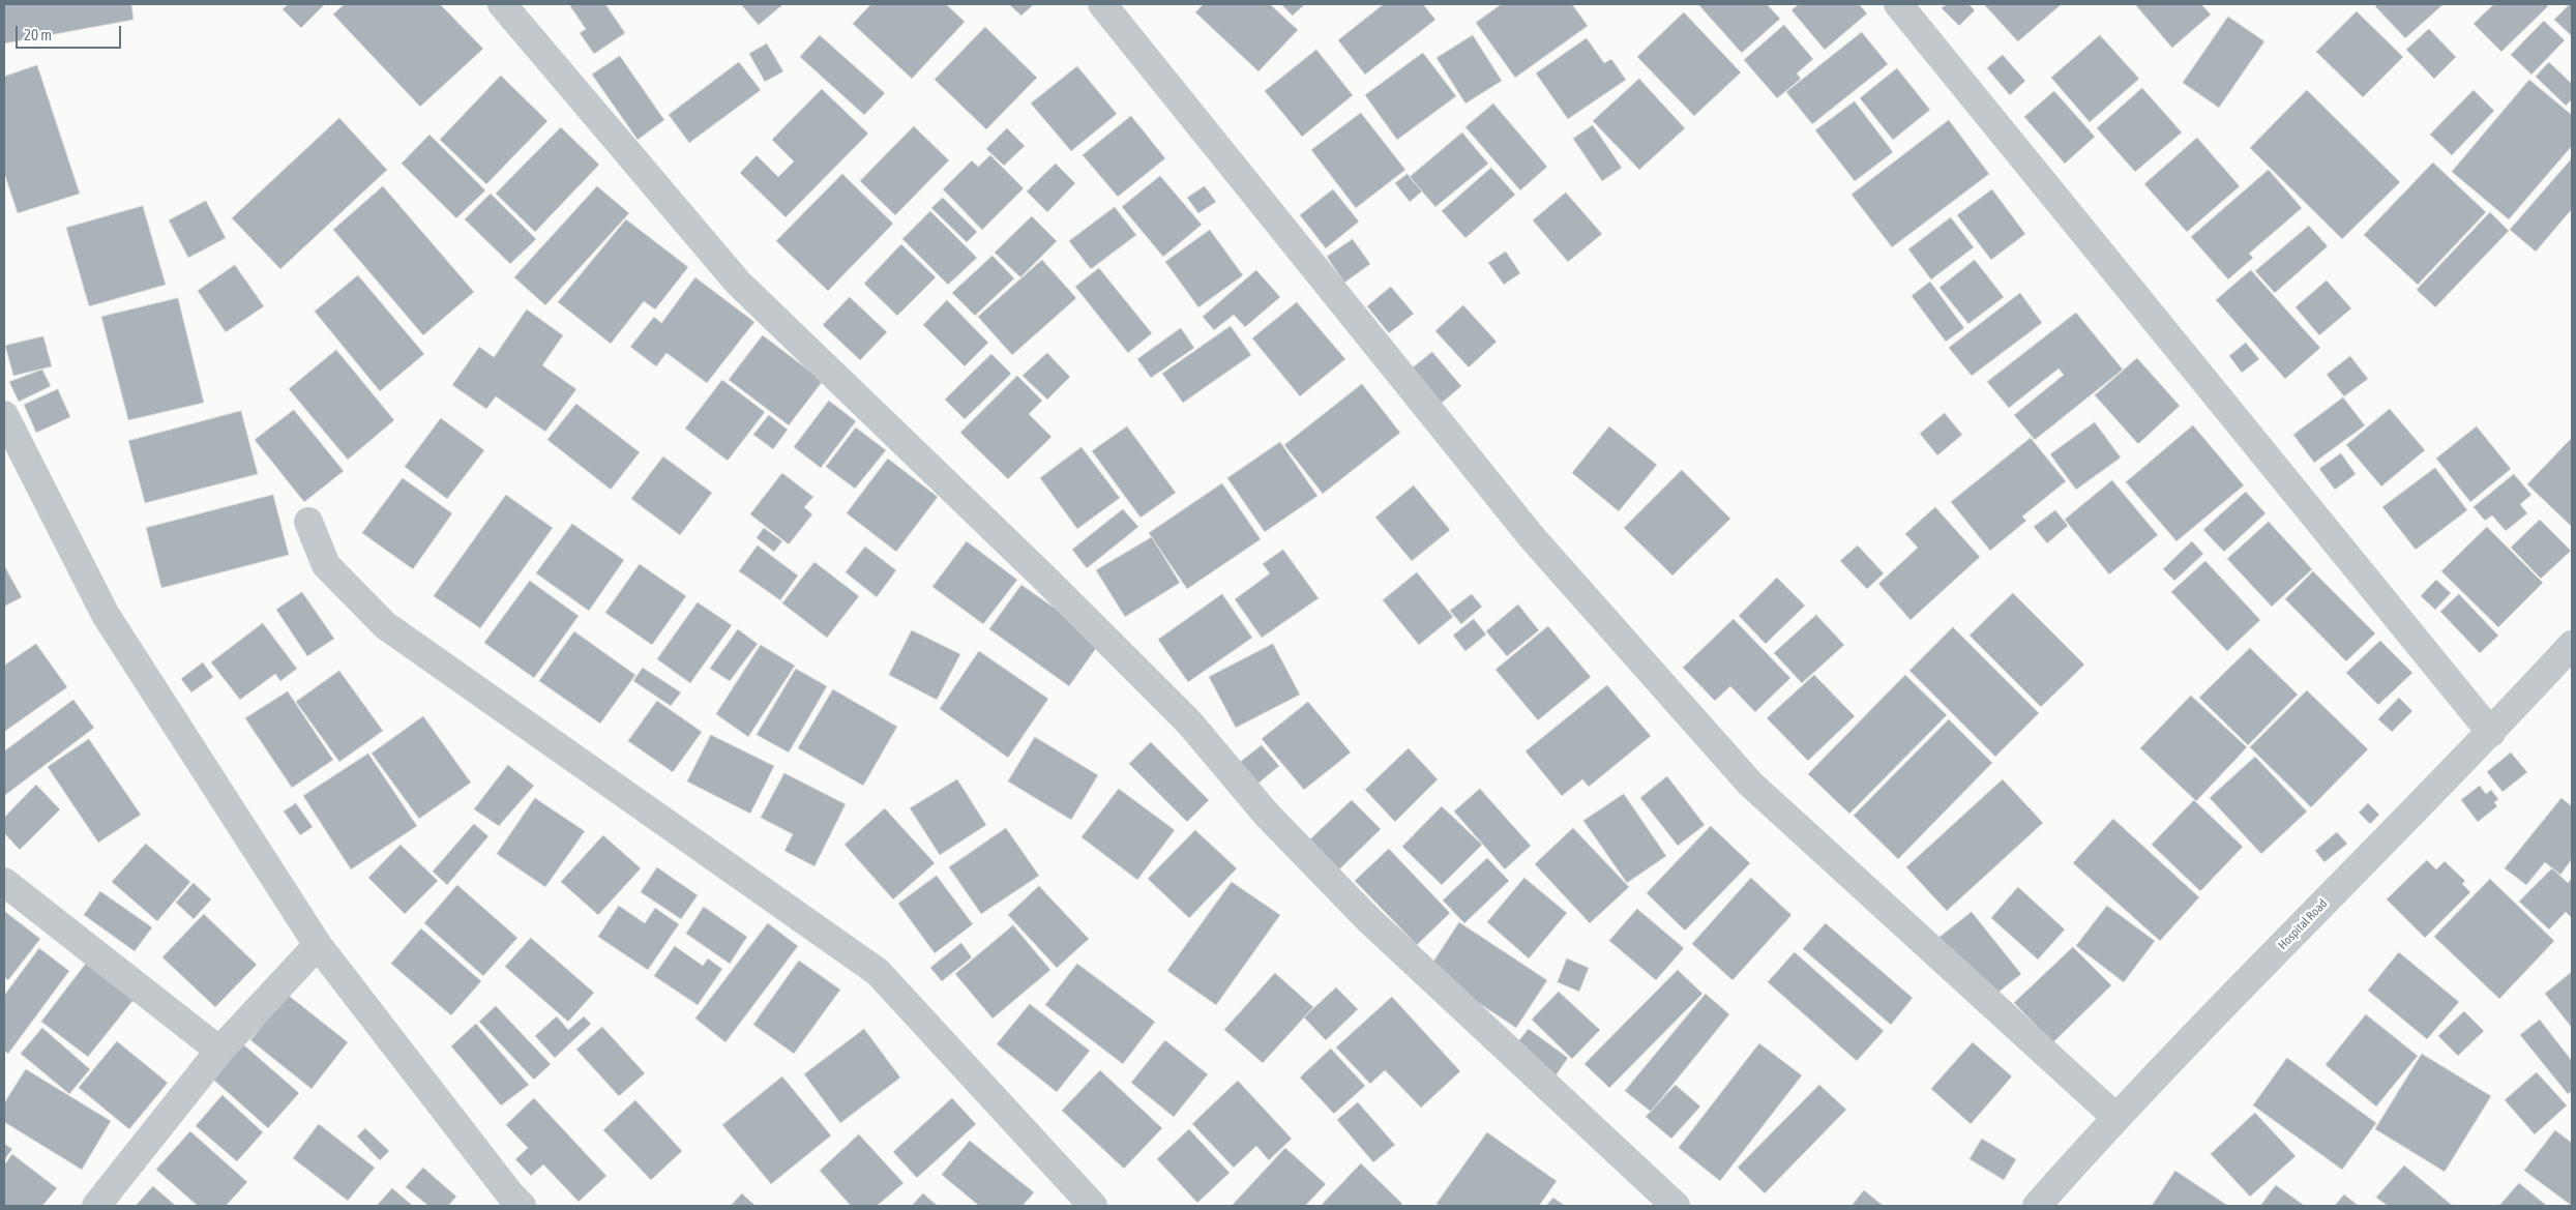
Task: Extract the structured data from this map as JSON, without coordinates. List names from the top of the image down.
{
  "streets": {
    "street": ["Hospital Road"]
  },
  "scale_bar": "20 m"
}
